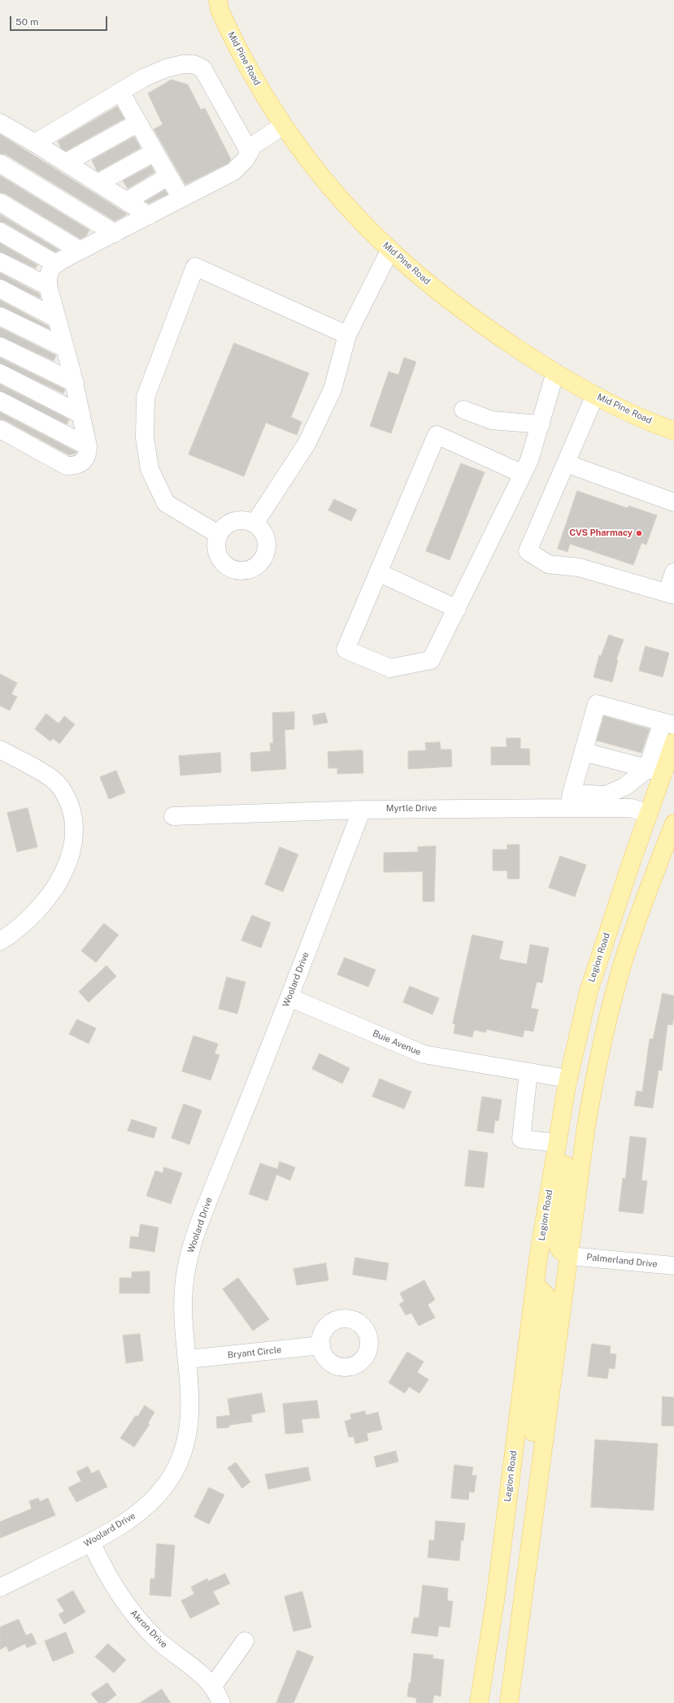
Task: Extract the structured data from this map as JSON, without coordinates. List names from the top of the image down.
{
  "streets": {
    "main road": ["Mid Pine Road", "Legion Road"],
    "street": [
      "Myrtle Drive",
      "Woolard Drive",
      "Buie Avenue",
      "Palmerland Drive",
      "Bryant Circle",
      "Akron Drive"
    ]
  },
  "crossings": [
    ["Myrtle Drive", "Legion Road"],
    ["Myrtle Drive", "Woolard Drive"],
    ["Legion Road", "Buie Avenue"],
    ["Woolard Drive", "Buie Avenue"],
    ["Woolard Drive", "Bryant Circle"],
    ["Woolard Drive", "Akron Drive"]
  ],
  "places": ["CVS Pharmacy"],
  "scale_bar": "50 m"
}
